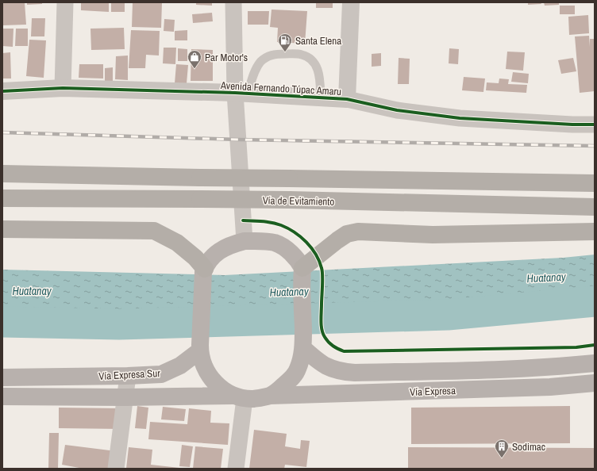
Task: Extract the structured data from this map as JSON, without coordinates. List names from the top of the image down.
{
  "streets": {
    "highway": ["Vía de Evitamiento"],
    "main road": ["Vía Expresa Sur", "Vía Expresa"],
    "street": ["Avenida Fernando Túpac Amaru"]
  },
  "water": ["Huatanay"],
  "places": {
    "fuel station": ["Santa Elena"],
    "shop": ["Par Motor's"],
    "building": ["Sodimac"]
  }
}
